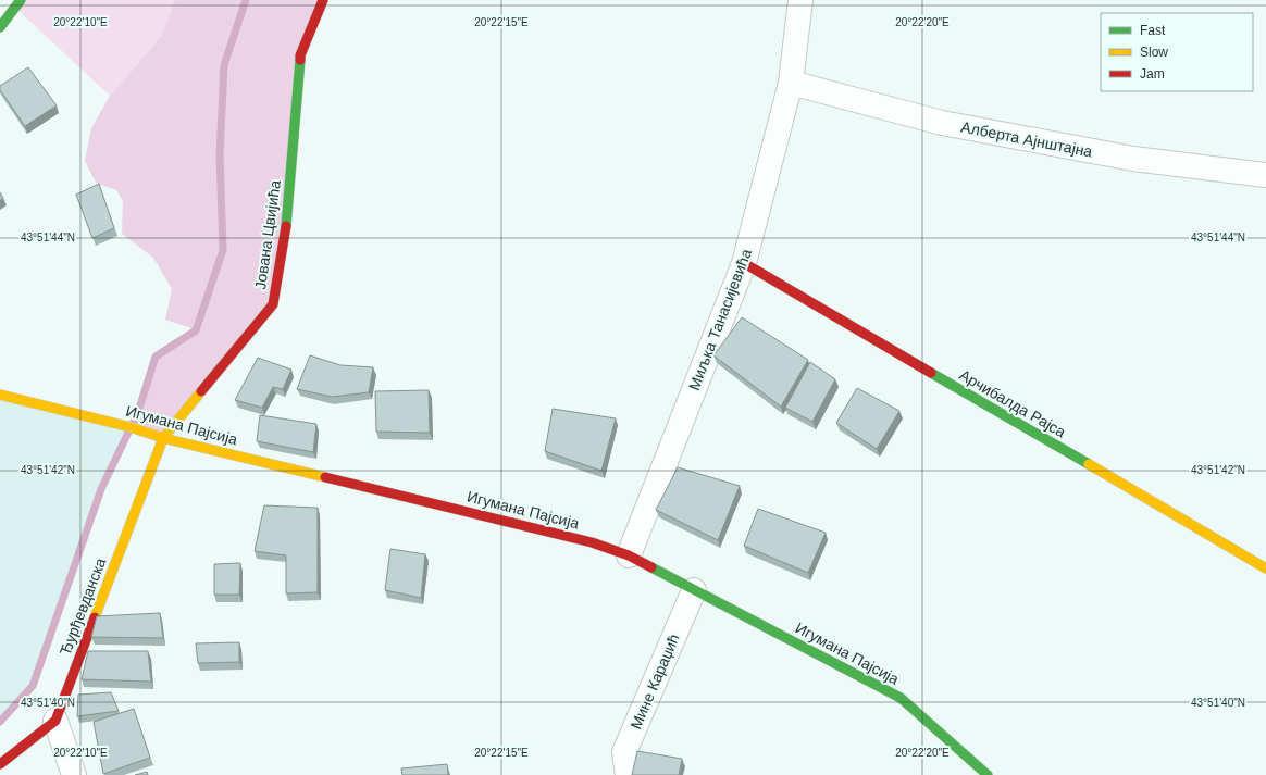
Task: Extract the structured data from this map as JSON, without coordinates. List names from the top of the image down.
{
  "streets": {
    "street": [
      "Алберта Ајнштајна",
      "Јована Цвијића",
      "Миљка Танасијевића",
      "Арчибалда Рајса",
      "Игумана Пајсија",
      "Ђурђевданска",
      "Мине Караџић"
    ]
  },
  "crossings": [
    ["Алберта Ајнштајна", "Миљка Танасијевића"],
    ["Јована Цвијића", "Игумана Пајсија"],
    ["Јована Цвијића", "Ђурђевданска"],
    ["Миљка Танасијевића", "Арчибалда Рајса"],
    ["Миљка Танасијевића", "Игумана Пајсија"],
    ["Игумана Пајсија", "Ђурђевданска"],
    ["Игумана Пајсија", "Мине Караџић"]
  ],
  "legend": ["Fast", "Slow", "Jam"],
  "coordinates": [
    "20°22'10\"E",
    "20°22'15\"E",
    "20°22'20\"E",
    "43°51'44\"N",
    "43°51'42\"N",
    "43°51'40\"N"
  ]
}
